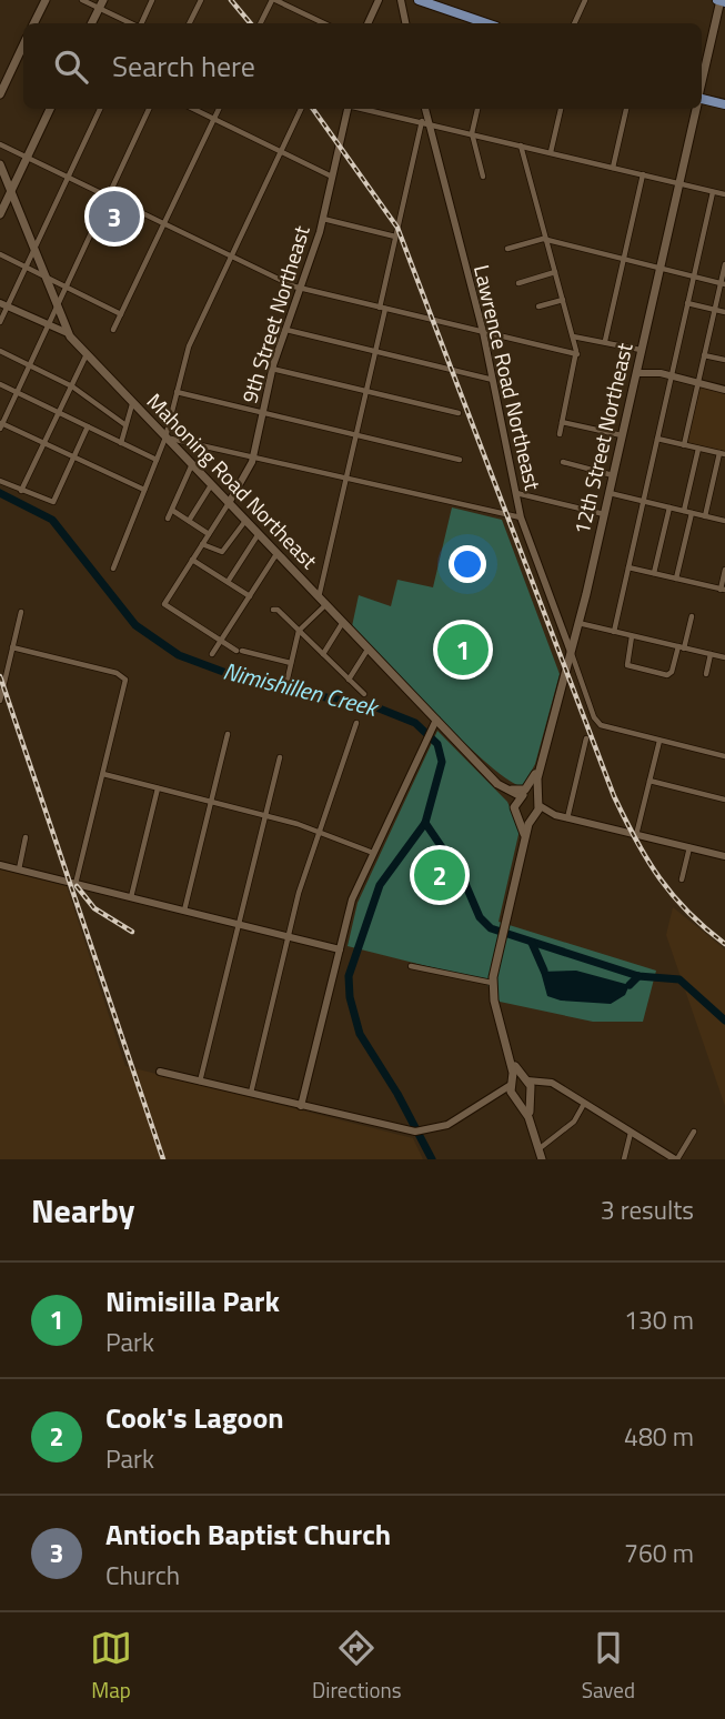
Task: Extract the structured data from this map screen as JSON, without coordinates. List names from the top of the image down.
{
  "streets": {
    "main road": ["12th Street Northeast", "Mahoning Road Northeast"],
    "street": ["9th Street Northeast", "Lawrence Road Northeast"]
  },
  "crossings": [
    ["9th Street Northeast", "Mahoning Road Northeast"],
    ["Lawrence Road Northeast", "12th Street Northeast"],
    ["12th Street Northeast", "Mahoning Road Northeast"]
  ],
  "water": ["Nimishillen Creek"],
  "page": {
    "search": "Search here",
    "pins": ["3", "1", "2"],
    "heading": ["Nearby", "3 results"],
    "list": [
      {
        "mark": "1",
        "name": "Nimisilla Park",
        "note": "Park",
        "value": "130 m"
      },
      {
        "mark": "2",
        "name": "Cook's Lagoon",
        "note": "Park",
        "value": "480 m"
      },
      {
        "mark": "3",
        "name": "Antioch Baptist Church",
        "note": "Church",
        "value": "760 m"
      }
    ],
    "nav": ["Map", "Directions", "Saved"]
  }
}
